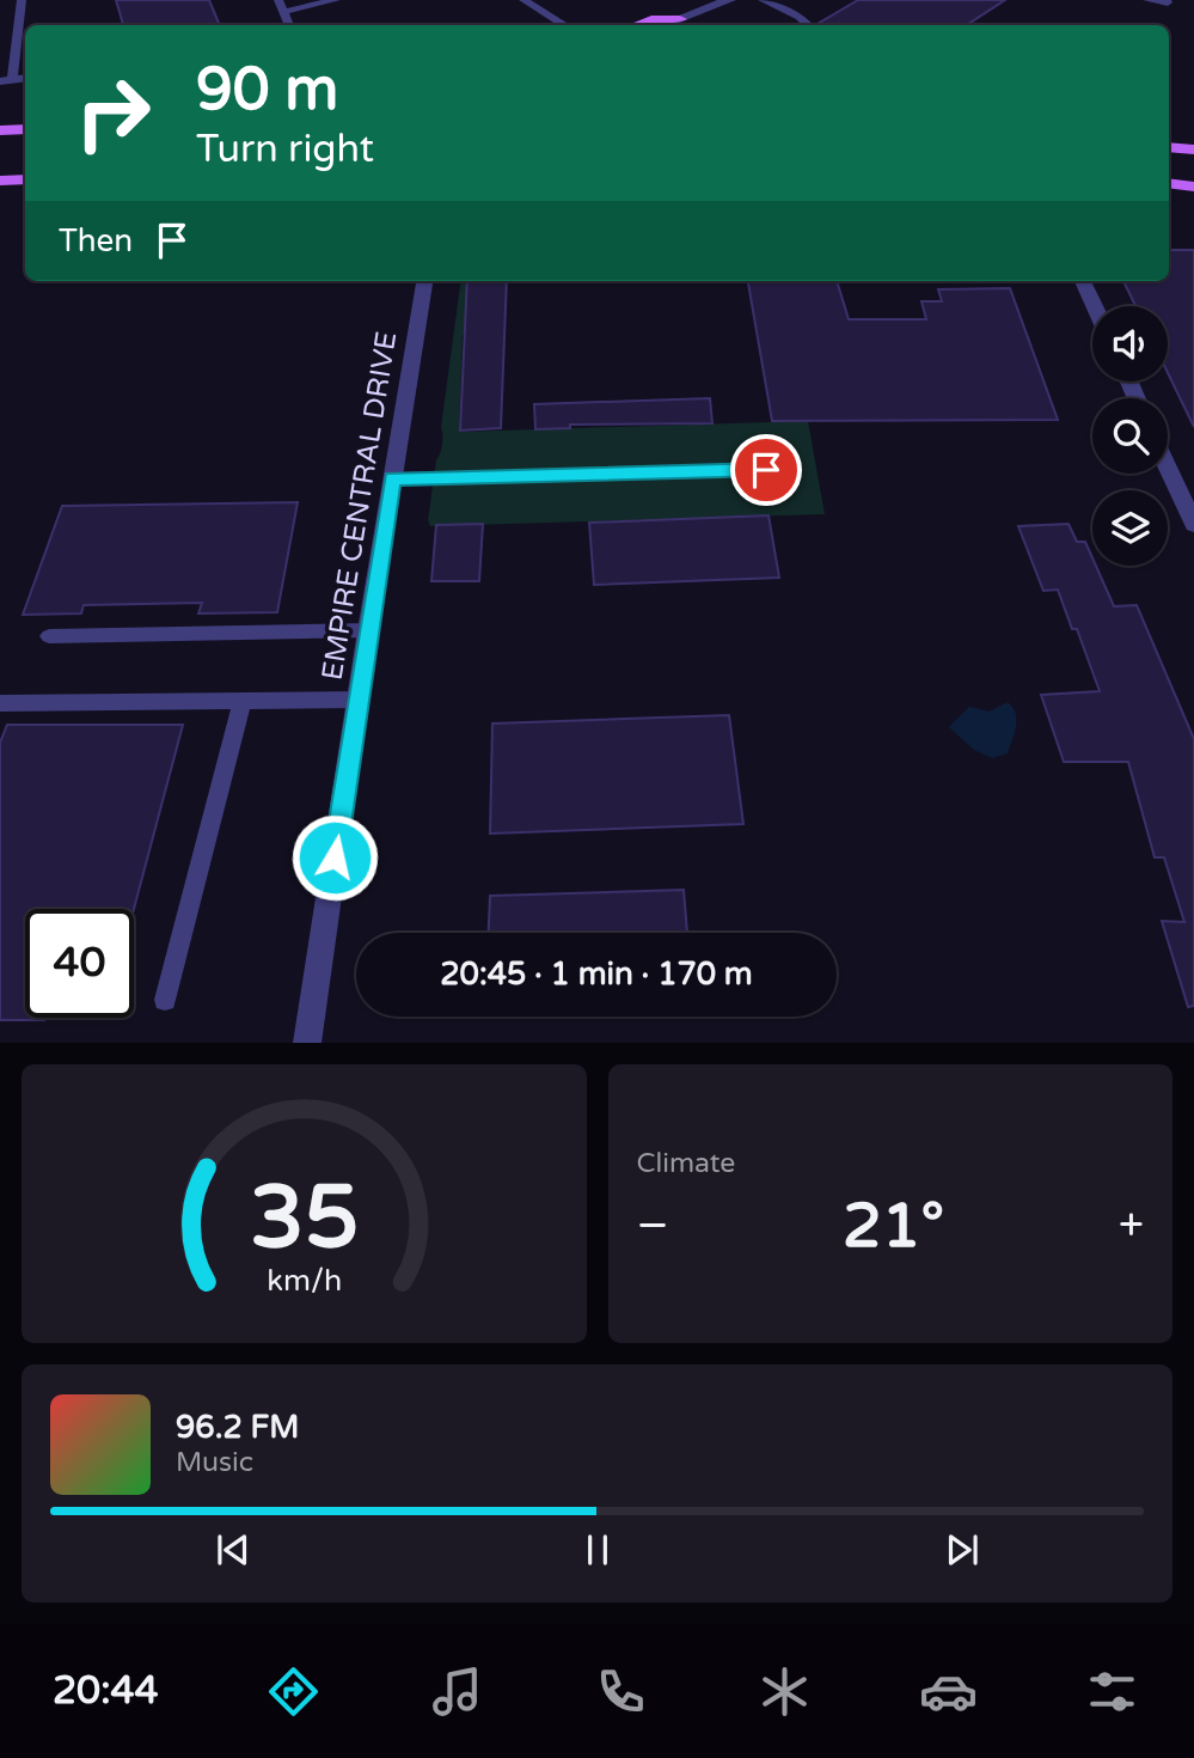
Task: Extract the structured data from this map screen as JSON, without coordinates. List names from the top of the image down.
{
  "streets": {
    "street": ["EMPIRE CENTRAL DRIVE"]
  },
  "page": {
    "turn": ["90 m", "Turn right"],
    "then": "Then",
    "limit": "40",
    "trip": "20:45 · 1 min · 170 m",
    "tile": "Climate",
    "heat": ["−", "21°", "+"],
    "song": ["96.2 FM", "Music"],
    "tabs": "20:44",
    "gauge": ["35", "km/h"]
  }
}
